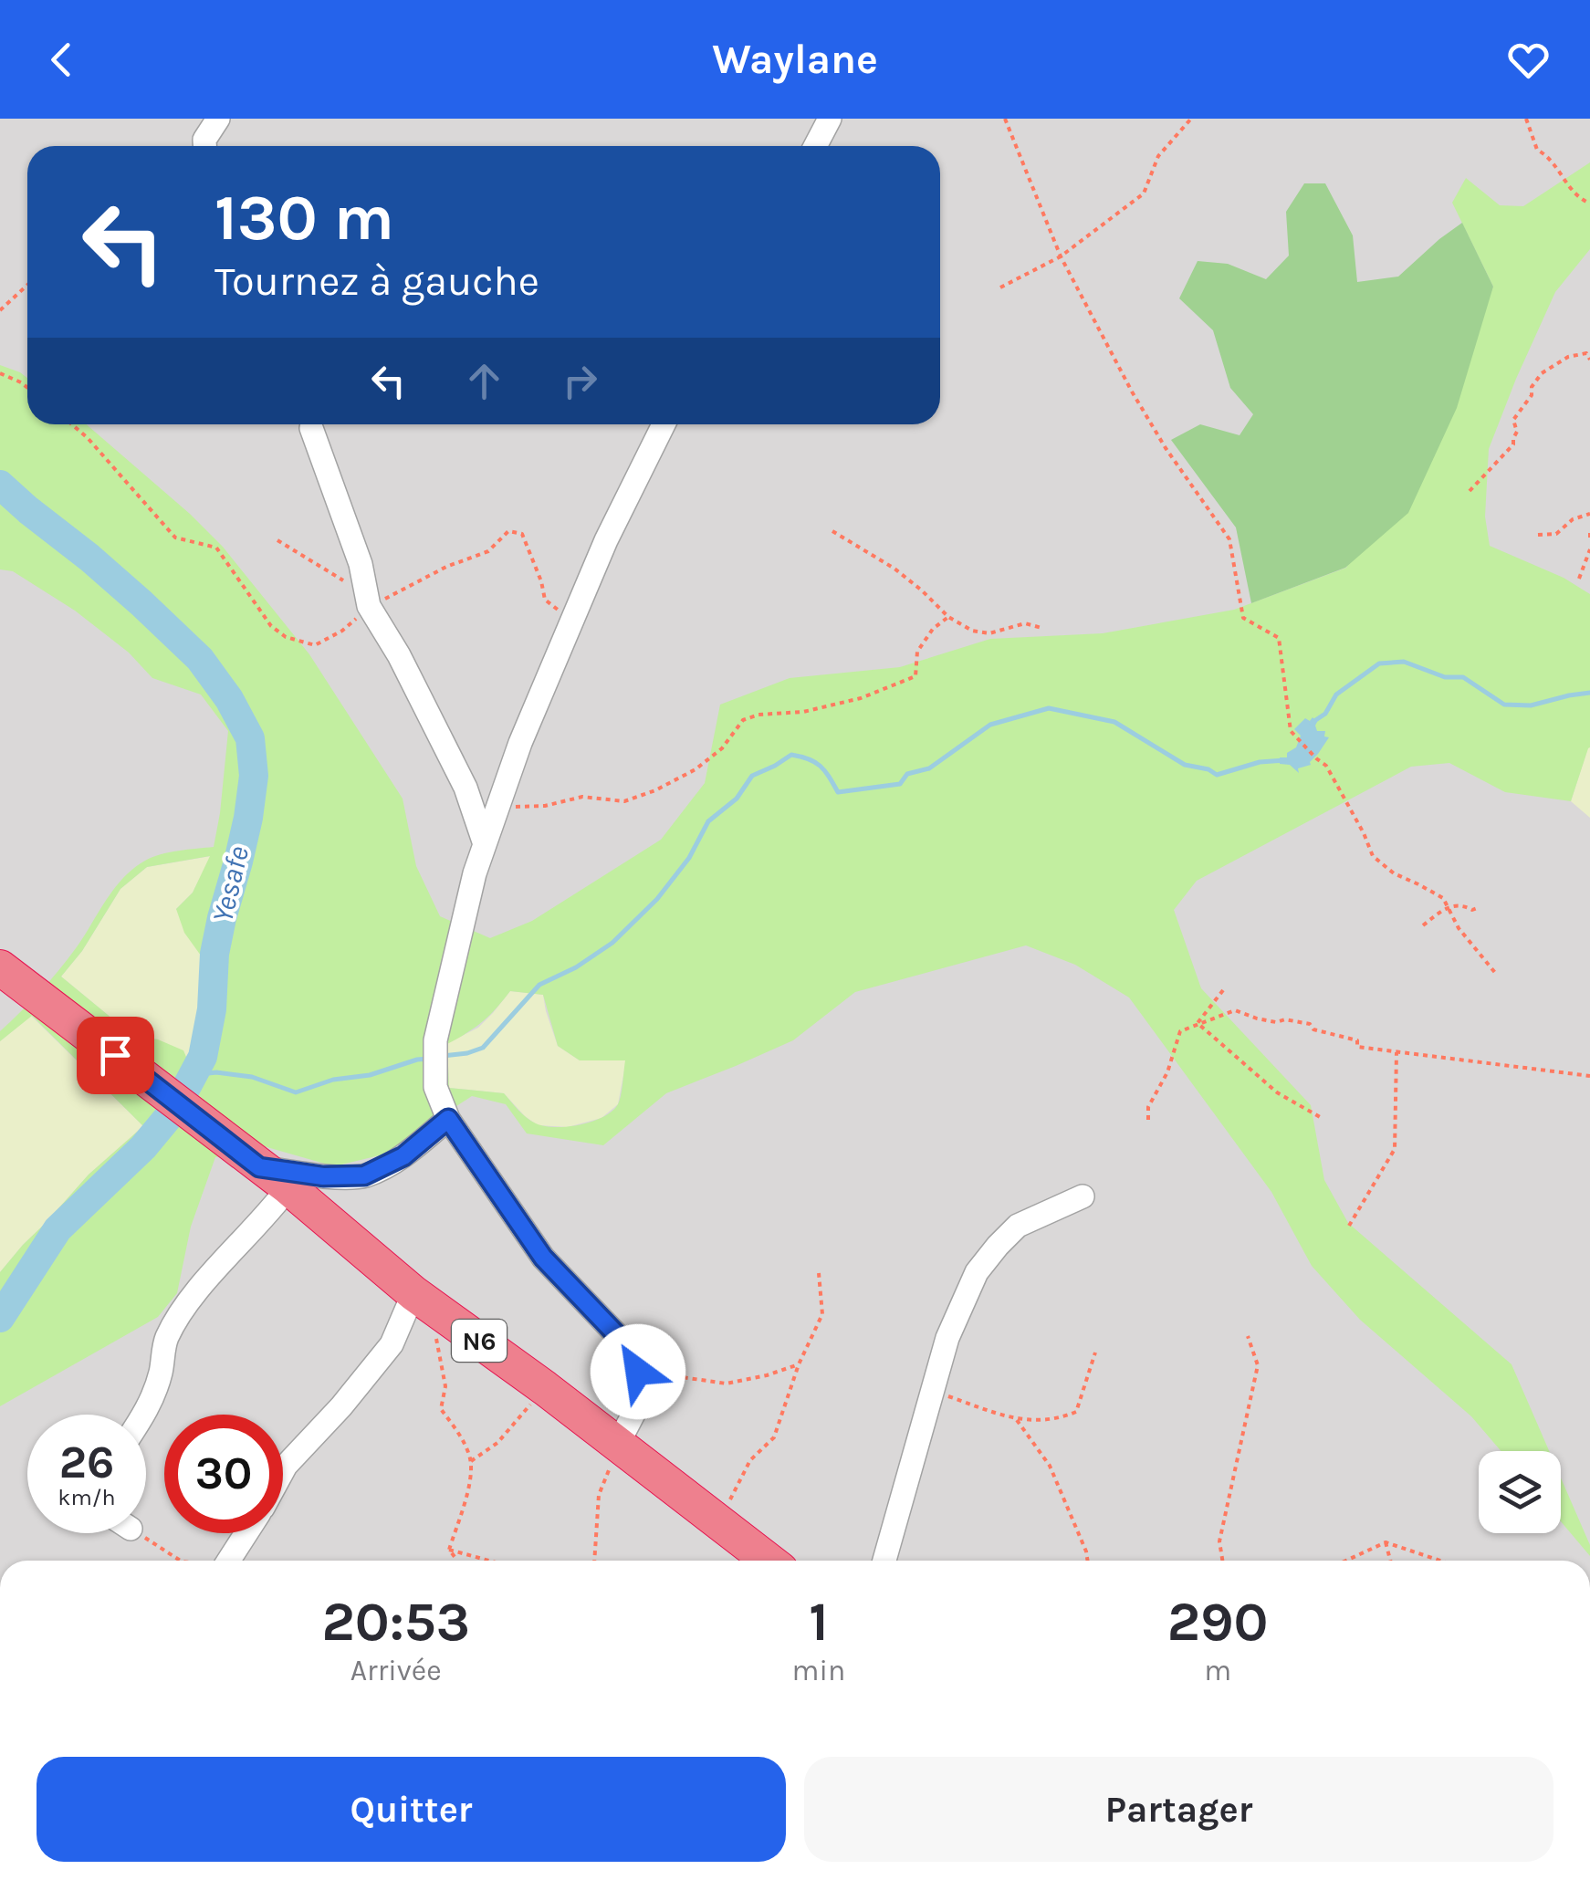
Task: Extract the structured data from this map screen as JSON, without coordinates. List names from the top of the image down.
{
  "streets": {
    "highway": ["N6"]
  },
  "water": ["Yesafe"],
  "page": {
    "header": "Waylane",
    "turn": ["130 m", "Tournez à gauche"],
    "speed": "26 km/h",
    "limit": "30",
    "eta": [
      "20:53",
      "Arrivée",
      "1",
      "min",
      "290",
      "m"
    ],
    "buttons": ["Quitter", "Partager"]
  }
}
